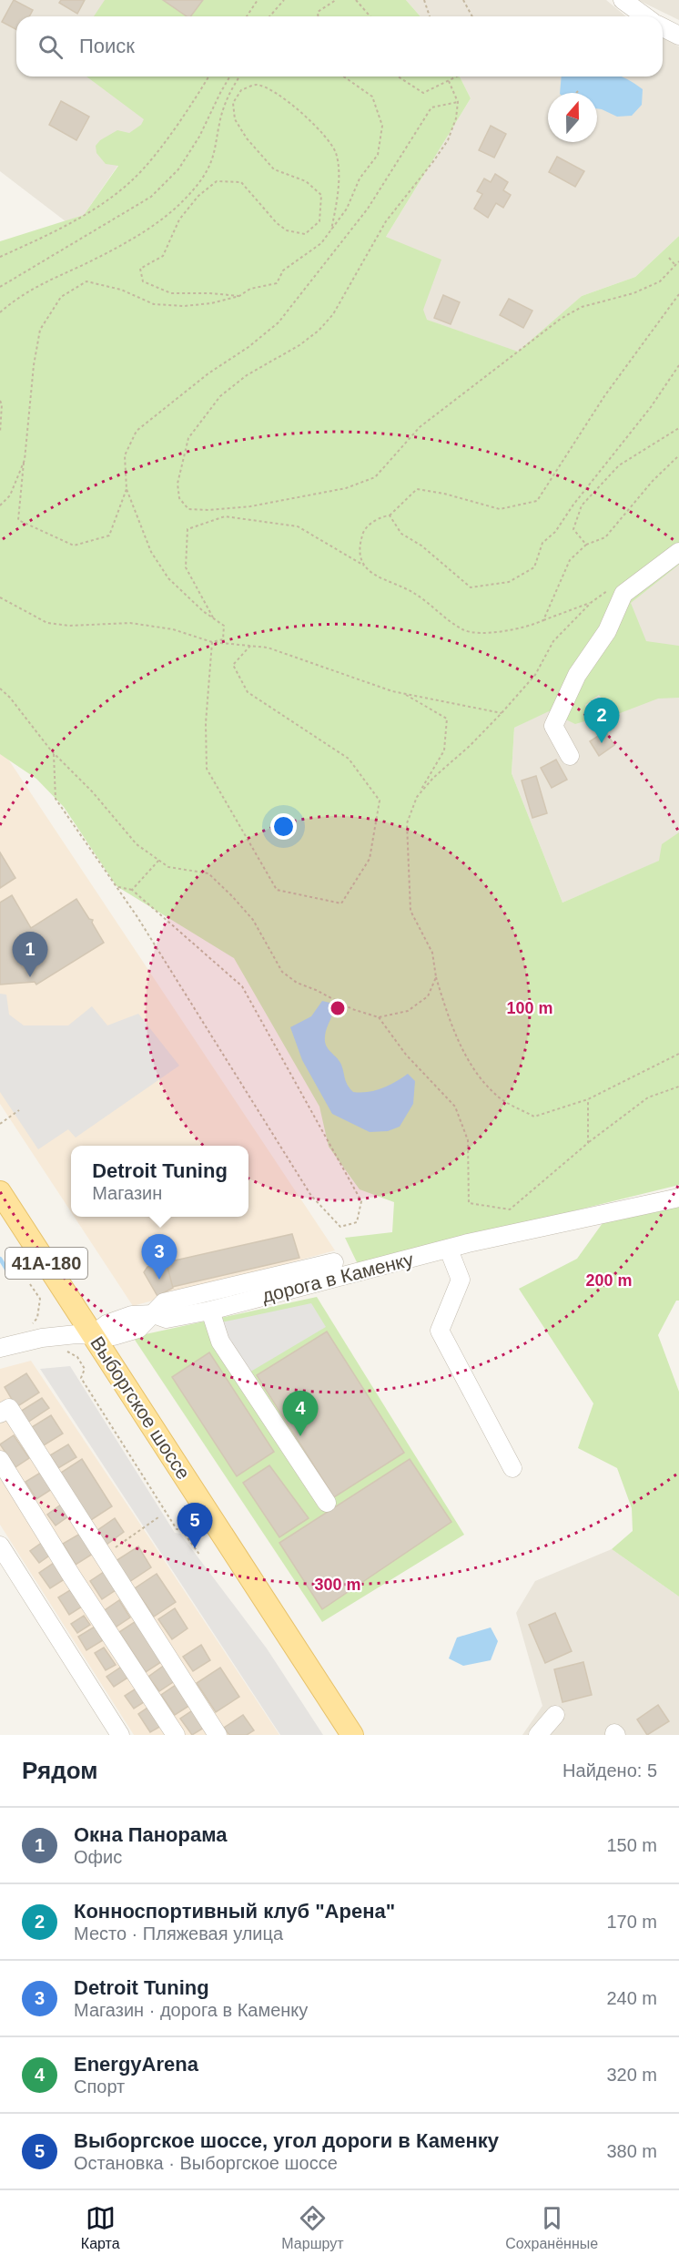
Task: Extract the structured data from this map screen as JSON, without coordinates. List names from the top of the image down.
{
  "streets": {
    "main road": ["41А-180", "Выборгское шоссе"],
    "street": ["дорога в Каменку"]
  },
  "north": "top",
  "page": {
    "search": "Поиск",
    "pins": [
      "2",
      "1",
      "3",
      "4",
      "5"
    ],
    "popup": ["Detroit Tuning", "Магазин"],
    "heading": ["Рядом", "Найдено: 5"],
    "list": [
      {
        "mark": "1",
        "name": "Окна Панорама",
        "note": "Офис",
        "value": "150 m"
      },
      {
        "mark": "2",
        "name": "Конноспортивный клуб \"Арена\"",
        "note": "Место · Пляжевая улица",
        "value": "170 m"
      },
      {
        "mark": "3",
        "name": "Detroit Tuning",
        "note": "Магазин · дорога в Каменку",
        "value": "240 m"
      },
      {
        "mark": "4",
        "name": "EnergyArena",
        "note": "Спорт",
        "value": "320 m"
      },
      {
        "mark": "5",
        "name": "Выборгское шоссе, угол дороги в Каменку",
        "note": "Остановка · Выборгское шоссе",
        "value": "380 m"
      }
    ],
    "nav": ["Карта", "Маршрут", "Сохранённые"]
  },
  "rings": ["100 m", "200 m", "300 m"]
}
